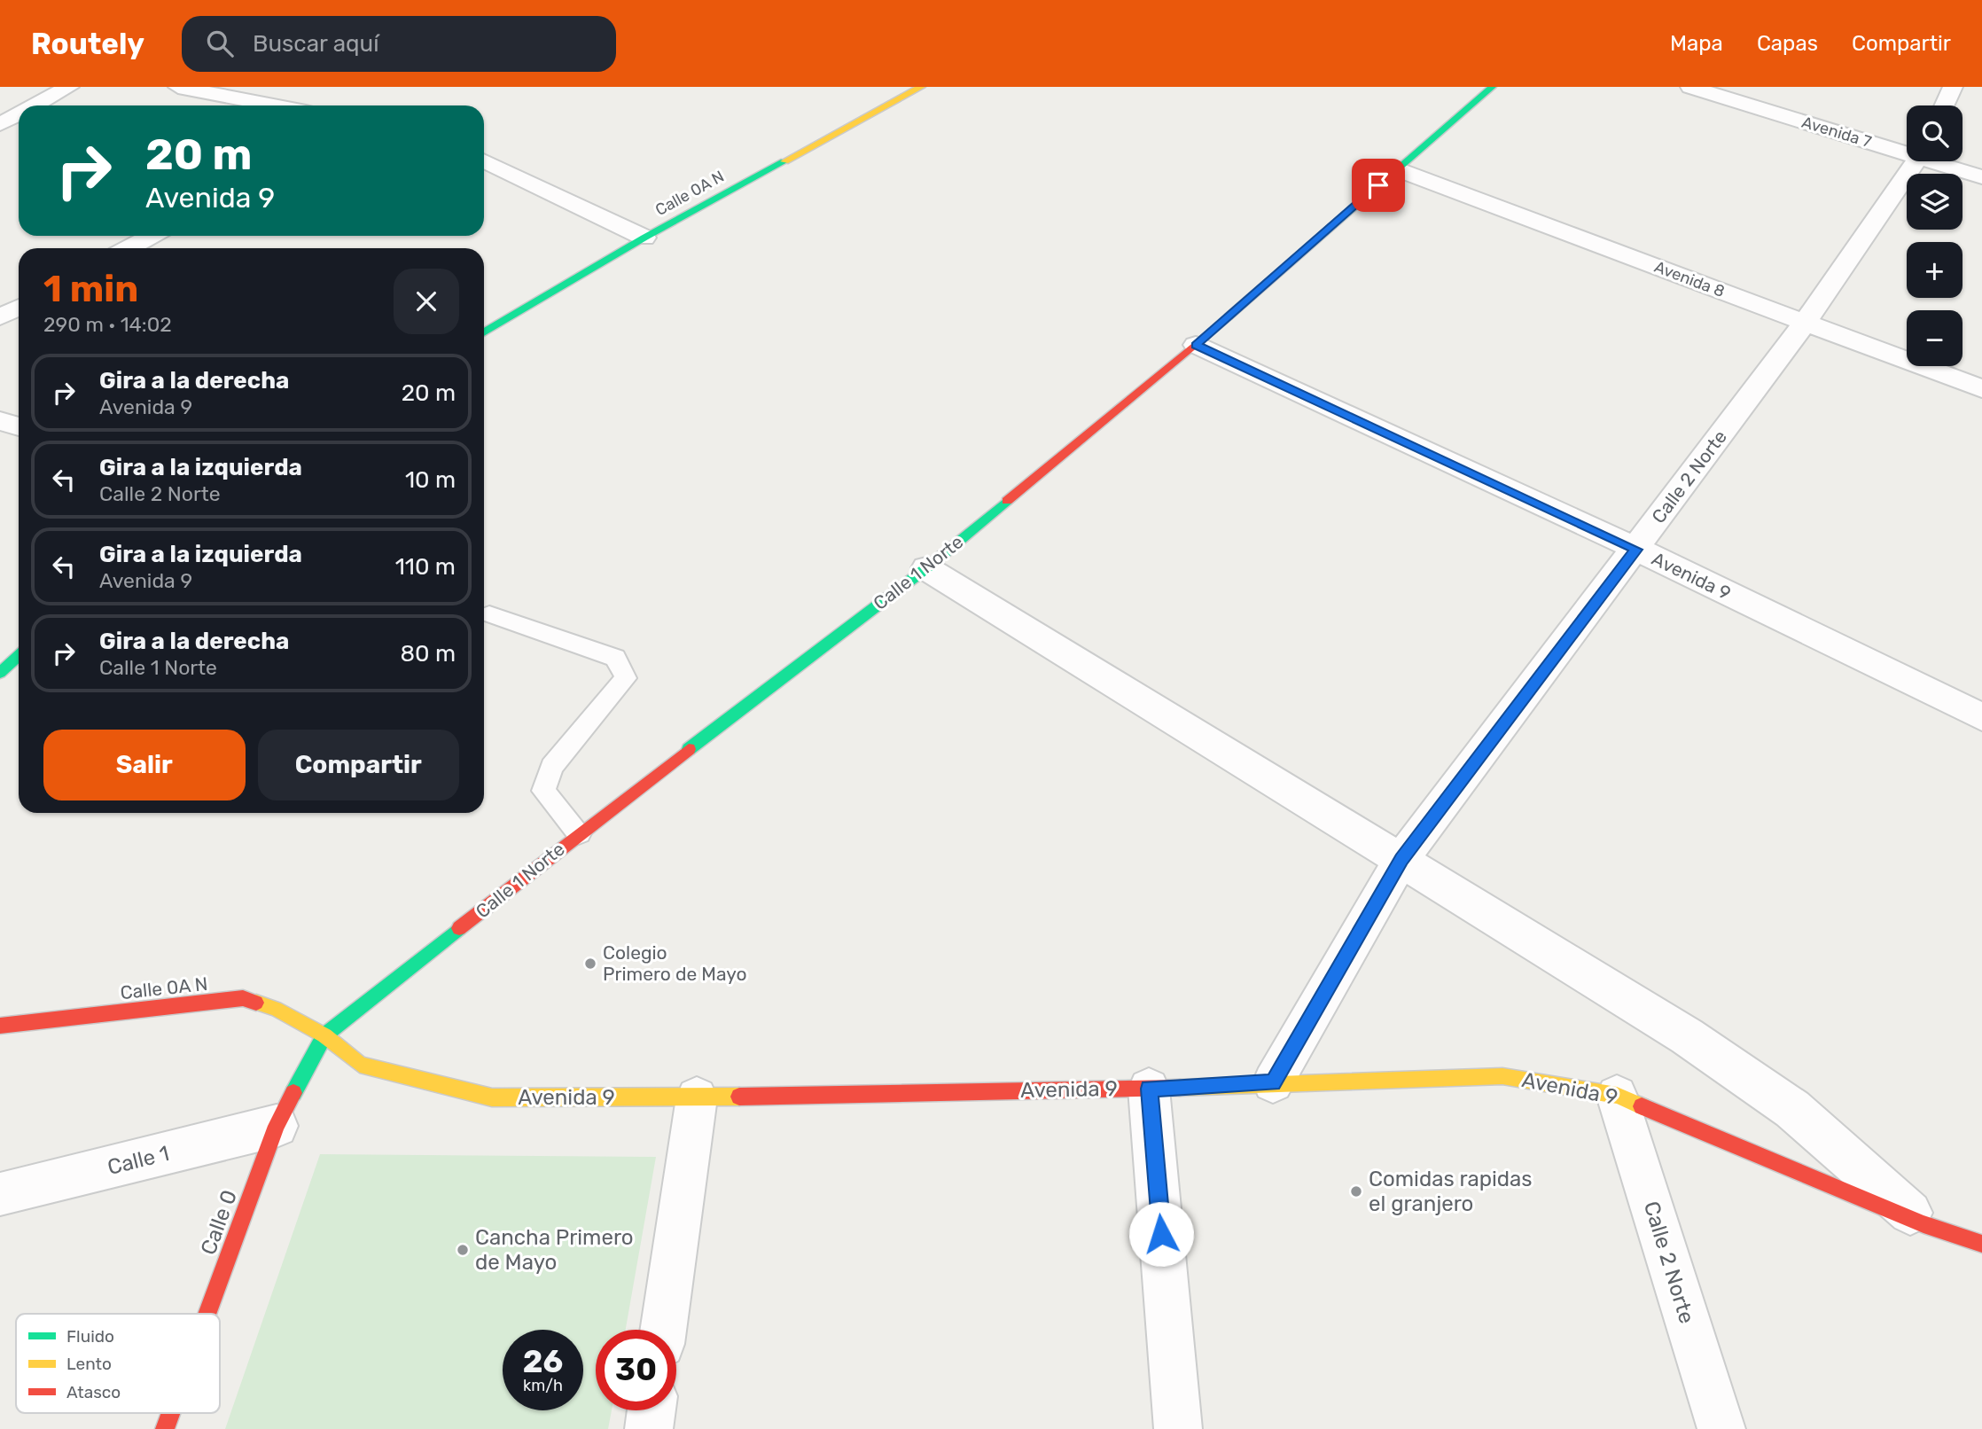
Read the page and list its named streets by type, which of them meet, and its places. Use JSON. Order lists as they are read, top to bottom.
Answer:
{
  "streets": {
    "street": [
      "Avenida 7",
      "Calle 0A N",
      "Avenida 8",
      "Calle 2 Norte",
      "Calle 1 Norte",
      "Avenida 9",
      "Calle 1",
      "Calle 0"
    ]
  },
  "crossings": [
    ["Calle 0A N", "Calle 1 Norte"],
    ["Calle 0A N", "Avenida 9"],
    ["Calle 0A N", "Calle 0"],
    ["Avenida 8", "Calle 2 Norte"],
    ["Avenida 8", "Calle 1 Norte"],
    ["Calle 2 Norte", "Avenida 9"],
    ["Calle 1 Norte", "Avenida 9"],
    ["Calle 1 Norte", "Calle 0"],
    ["Avenida 9", "Calle 0"],
    ["Calle 1", "Calle 0"]
  ],
  "places": ["Colegio Primero de Mayo", "Comidas rapidas el granjero", "Cancha Primero de Mayo"],
  "legend": ["Fluido", "Lento", "Atasco"],
  "page": {
    "header": "Routely",
    "search": "Buscar aquí",
    "nav": ["Mapa", "Capas", "Compartir"],
    "map_buttons": ["+", "−"],
    "turn": ["20 m", "Avenida 9"],
    "heading": ["1 min", "290 m · 14:02"],
    "list": [
      {
        "name": "Gira a la derecha",
        "note": "Avenida 9",
        "value": "20 m"
      },
      {
        "name": "Gira a la izquierda",
        "note": "Calle 2 Norte",
        "value": "10 m"
      },
      {
        "name": "Gira a la izquierda",
        "note": "Avenida 9",
        "value": "110 m"
      },
      {
        "name": "Gira a la derecha",
        "note": "Calle 1 Norte",
        "value": "80 m"
      }
    ],
    "buttons": ["Salir", "Compartir"],
    "speed": "26 km/h",
    "limit": "30"
  }
}
